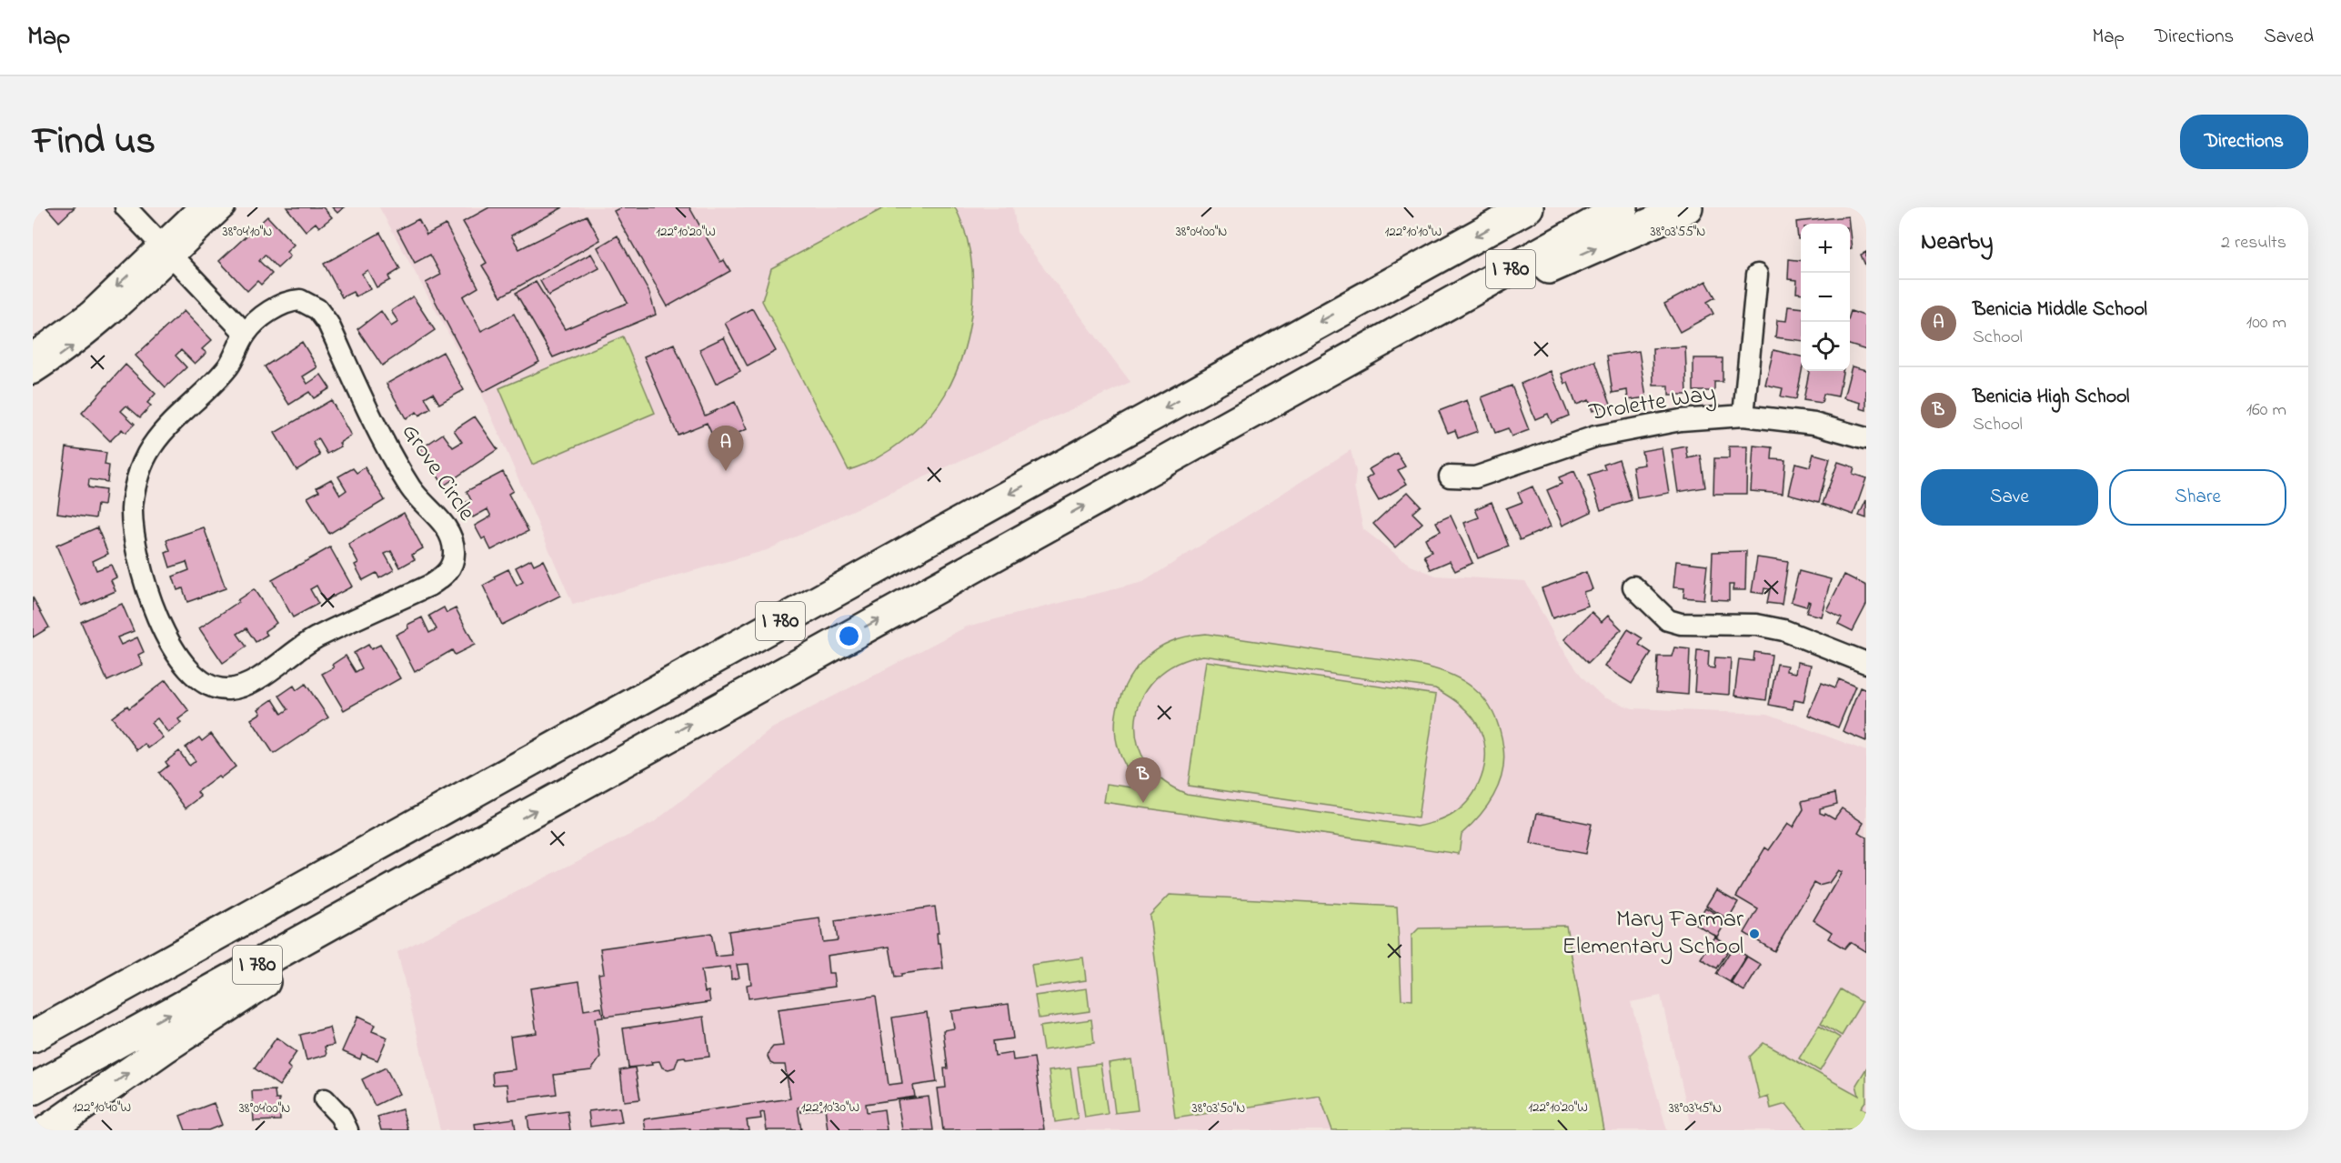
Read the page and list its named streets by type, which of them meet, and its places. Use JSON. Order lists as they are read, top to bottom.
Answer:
{
  "streets": {
    "highway": ["I 780"],
    "street": ["Drolette Way", "Grove Circle"]
  },
  "places": ["Mary Farmar Elementary School"],
  "page": {
    "header": "Map",
    "nav": ["Map", "Directions", "Saved"],
    "title": "Find us",
    "buttons": [
      "Directions",
      ["Save", "Share"]
    ],
    "heading": ["Nearby", "2 results"],
    "map_buttons": ["+", "−"],
    "list": [
      {
        "mark": "A",
        "name": "Benicia Middle School",
        "note": "School",
        "value": "100 m"
      },
      {
        "mark": "B",
        "name": "Benicia High School",
        "note": "School",
        "value": "160 m"
      }
    ],
    "pins": ["A", "B"]
  },
  "coordinates": [
    "38°04'10\"N",
    "38°04'00\"N",
    "38°03'55\"N",
    "122°10'20\"W",
    "122°10'10\"W",
    "122°10'40\"W",
    "122°10'30\"W",
    "38°03'50\"N",
    "38°03'45\"N"
  ]
}
